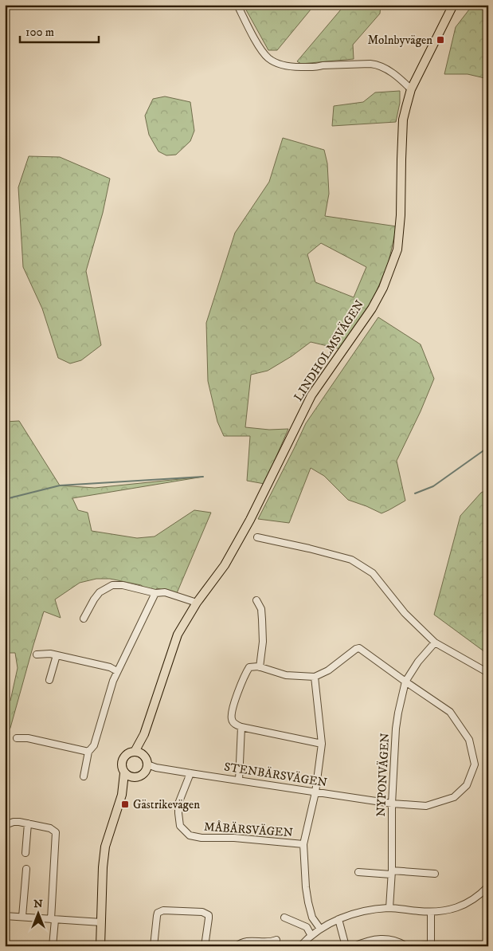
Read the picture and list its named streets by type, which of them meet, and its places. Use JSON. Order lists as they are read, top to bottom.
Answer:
{
  "streets": {
    "main road": ["LINDHOLMSVÄGEN"],
    "street": ["STENBÄRSVÄGEN", "NYPONVÄGEN", "MÅBÄRSVÄGEN"]
  },
  "crossings": [
    ["LINDHOLMSVÄGEN", "STENBÄRSVÄGEN"],
    ["STENBÄRSVÄGEN", "NYPONVÄGEN"],
    ["STENBÄRSVÄGEN", "MÅBÄRSVÄGEN"]
  ],
  "places": {
    "transit": ["Molnbyvägen", "Gästrikevägen"]
  },
  "scale_bar": "100 m",
  "north": "top"
}
